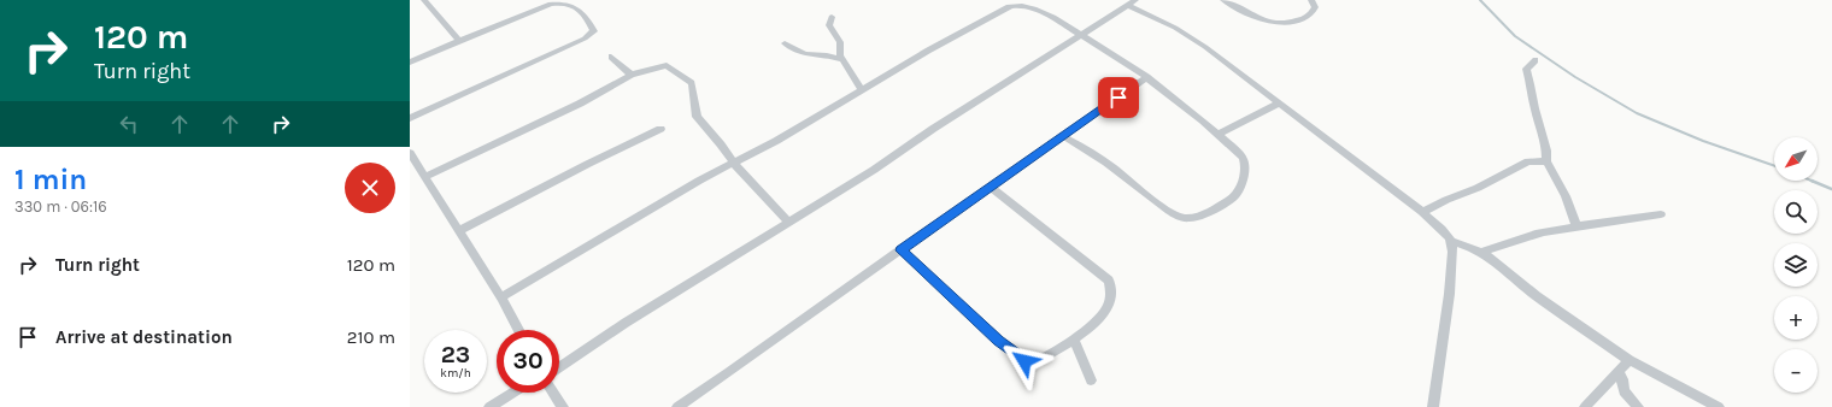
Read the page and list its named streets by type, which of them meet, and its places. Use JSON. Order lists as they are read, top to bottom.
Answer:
{
  "north": "bottom left",
  "page": {
    "turn": ["120 m", "Turn right"],
    "map_buttons": ["+", "−"],
    "heading": ["1 min", "330 m · 06:16"],
    "list": [
      {
        "name": "Turn right",
        "value": "120 m"
      },
      {
        "name": "Arrive at destination",
        "value": "210 m"
      }
    ],
    "speed": "23 km/h",
    "limit": "30"
  }
}
